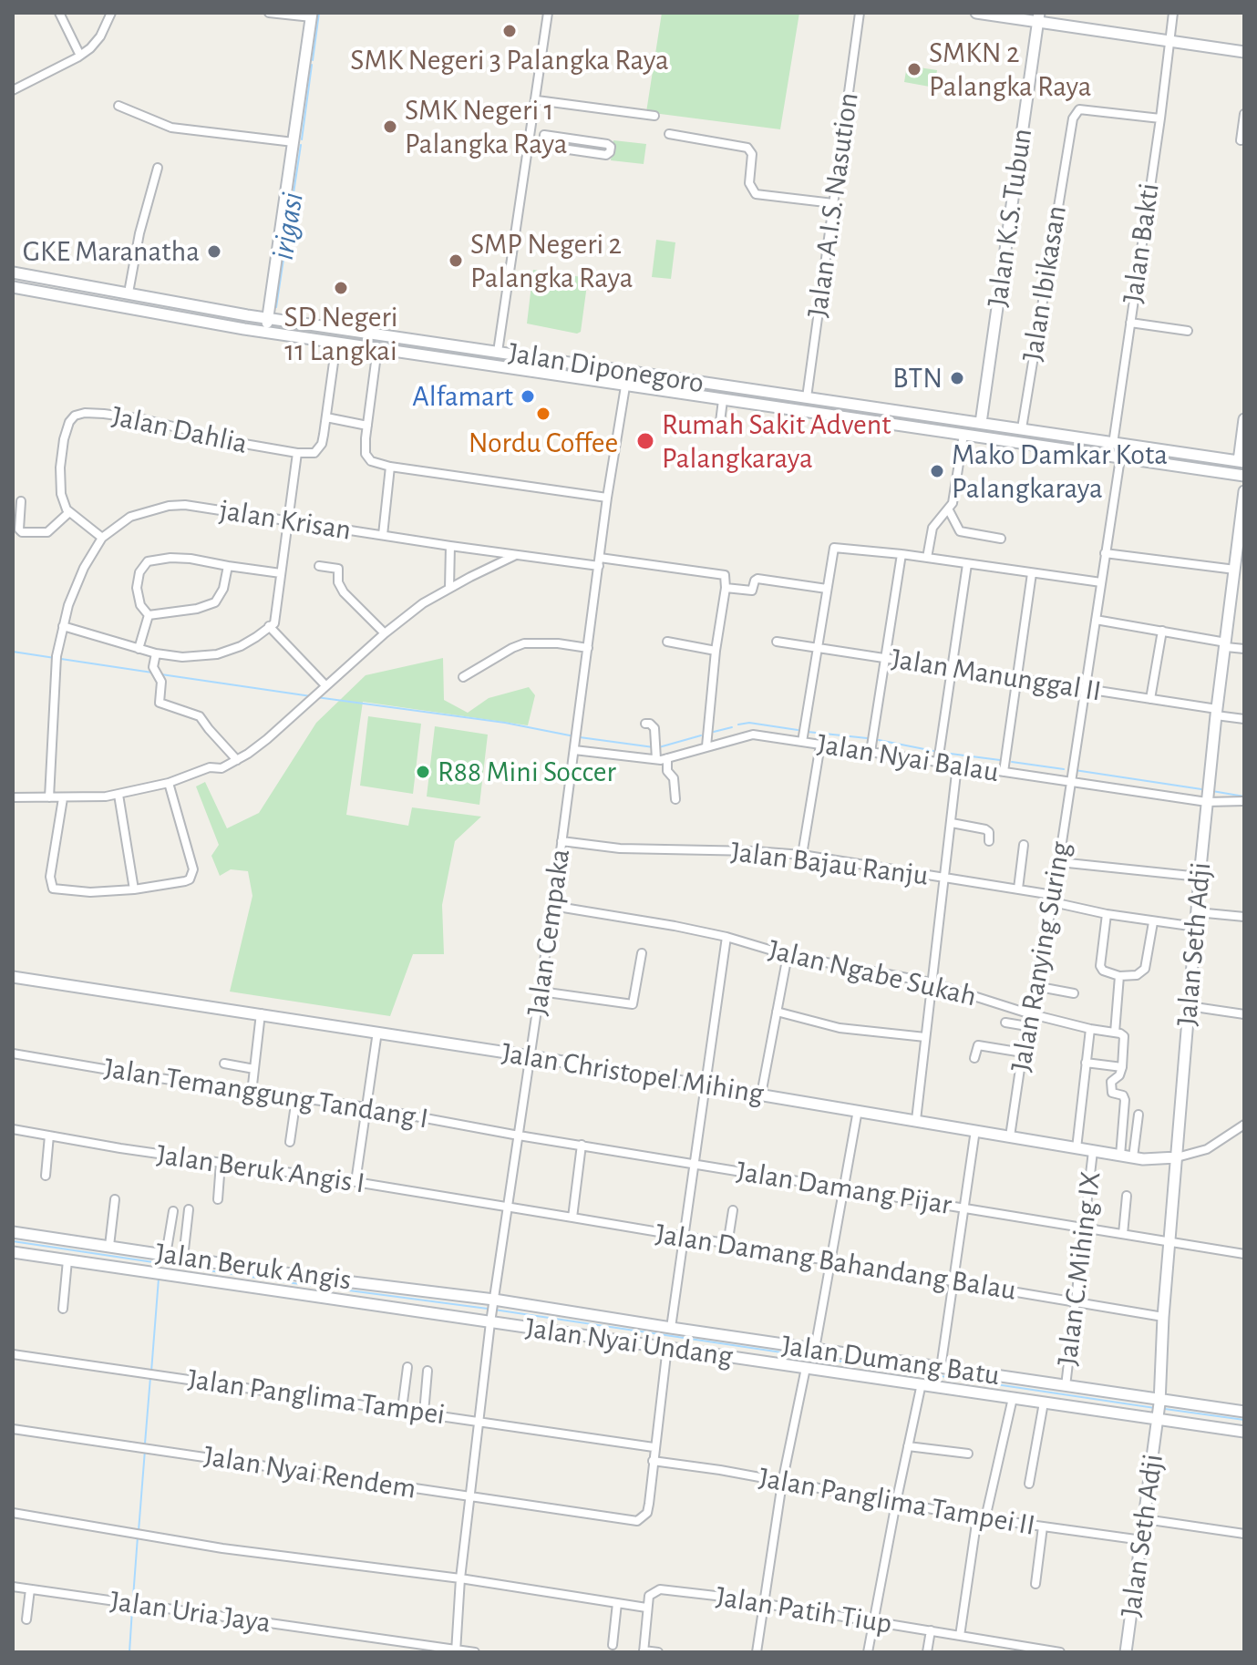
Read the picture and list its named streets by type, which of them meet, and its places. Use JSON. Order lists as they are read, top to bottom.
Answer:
{
  "streets": {
    "street": [
      "Jalan A.I.S. Nasution",
      "Jalan K.S. Tubun",
      "Jalan Bakti",
      "Jalan Ibikasan",
      "Jalan Diponegoro",
      "Jalan Dahlia",
      "jalan Krisan",
      "Jalan Manunggal II",
      "Jalan Nyai Balau",
      "Jalan Bajau Ranju",
      "Jalan Cempaka",
      "Jalan Seth Adji",
      "Jalan Ranying Suring",
      "Jalan Ngabe Sukah",
      "Jalan Christopel Mihing",
      "Jalan Temanggung Tandang I",
      "Jalan Beruk Angis I",
      "Jalan Damang Pijar",
      "Jalan Damang Bahandang Balau",
      "Jalan Beruk Angis",
      "Jalan C.Mihing IX",
      "Jalan Nyai Undang",
      "Jalan Dumang Batu",
      "Jalan Panglima Tampei",
      "Jalan Nyai Rendem",
      "Jalan Panglima Tampei II",
      "Jalan Patih Tiup",
      "Jalan Uria Jaya"
    ]
  },
  "crossings": [
    ["Jalan A.I.S. Nasution", "Jalan Diponegoro"],
    ["Jalan K.S. Tubun", "Jalan Diponegoro"],
    ["Jalan Bakti", "Jalan Ibikasan"],
    ["Jalan Bakti", "Jalan Diponegoro"],
    ["Jalan Ibikasan", "Jalan Diponegoro"],
    ["Jalan Diponegoro", "Jalan Cempaka"],
    ["Jalan Diponegoro", "Jalan Ranying Suring"],
    ["jalan Krisan", "Jalan Cempaka"],
    ["Jalan Manunggal II", "Jalan Seth Adji"],
    ["Jalan Manunggal II", "Jalan Ranying Suring"],
    ["Jalan Nyai Balau", "Jalan Cempaka"],
    ["Jalan Nyai Balau", "Jalan Seth Adji"],
    ["Jalan Nyai Balau", "Jalan Ranying Suring"],
    ["Jalan Bajau Ranju", "Jalan Cempaka"],
    ["Jalan Bajau Ranju", "Jalan Seth Adji"],
    ["Jalan Bajau Ranju", "Jalan Ranying Suring"],
    ["Jalan Cempaka", "Jalan Ngabe Sukah"],
    ["Jalan Cempaka", "Jalan Christopel Mihing"],
    ["Jalan Cempaka", "Jalan Temanggung Tandang I"],
    ["Jalan Cempaka", "Jalan Beruk Angis I"],
    ["Jalan Cempaka", "Jalan Damang Pijar"],
    ["Jalan Cempaka", "Jalan Damang Bahandang Balau"],
    ["Jalan Cempaka", "Jalan Beruk Angis"],
    ["Jalan Cempaka", "Jalan Nyai Undang"],
    ["Jalan Cempaka", "Jalan Dumang Batu"],
    ["Jalan Cempaka", "Jalan Panglima Tampei"],
    ["Jalan Cempaka", "Jalan Nyai Rendem"],
    ["Jalan Cempaka", "Jalan Uria Jaya"],
    ["Jalan Seth Adji", "Jalan Christopel Mihing"],
    ["Jalan Seth Adji", "Jalan Damang Pijar"],
    ["Jalan Seth Adji", "Jalan Damang Bahandang Balau"],
    ["Jalan Seth Adji", "Jalan Nyai Undang"],
    ["Jalan Seth Adji", "Jalan Dumang Batu"],
    ["Jalan Seth Adji", "Jalan Panglima Tampei II"],
    ["Jalan Ranying Suring", "Jalan Ngabe Sukah"],
    ["Jalan Ranying Suring", "Jalan Christopel Mihing"],
    ["Jalan Christopel Mihing", "Jalan C.Mihing IX"],
    ["Jalan Temanggung Tandang I", "Jalan Damang Pijar"],
    ["Jalan Beruk Angis I", "Jalan Damang Bahandang Balau"],
    ["Jalan Damang Pijar", "Jalan C.Mihing IX"],
    ["Jalan Damang Bahandang Balau", "Jalan C.Mihing IX"],
    ["Jalan Beruk Angis", "Jalan Dumang Batu"],
    ["Jalan C.Mihing IX", "Jalan Dumang Batu"],
    ["Jalan Nyai Undang", "Jalan Nyai Rendem"],
    ["Jalan Nyai Rendem", "Jalan Panglima Tampei II"]
  ],
  "water": ["irigasi"],
  "places": [
    "SMK Negeri 3 Palangka Raya",
    "SMKN 2 Palangka Raya",
    "SMK Negeri 1 Palangka Raya",
    "GKE Maranatha",
    "SMP Negeri 2 Palangka Raya",
    "SD Negeri 11 Langkai",
    "BTN",
    "Alfamart",
    "Nordu Coffee",
    "Rumah Sakit Advent Palangkaraya",
    "Mako Damkar Kota Palangkaraya",
    "R88 Mini Soccer"
  ]
}
